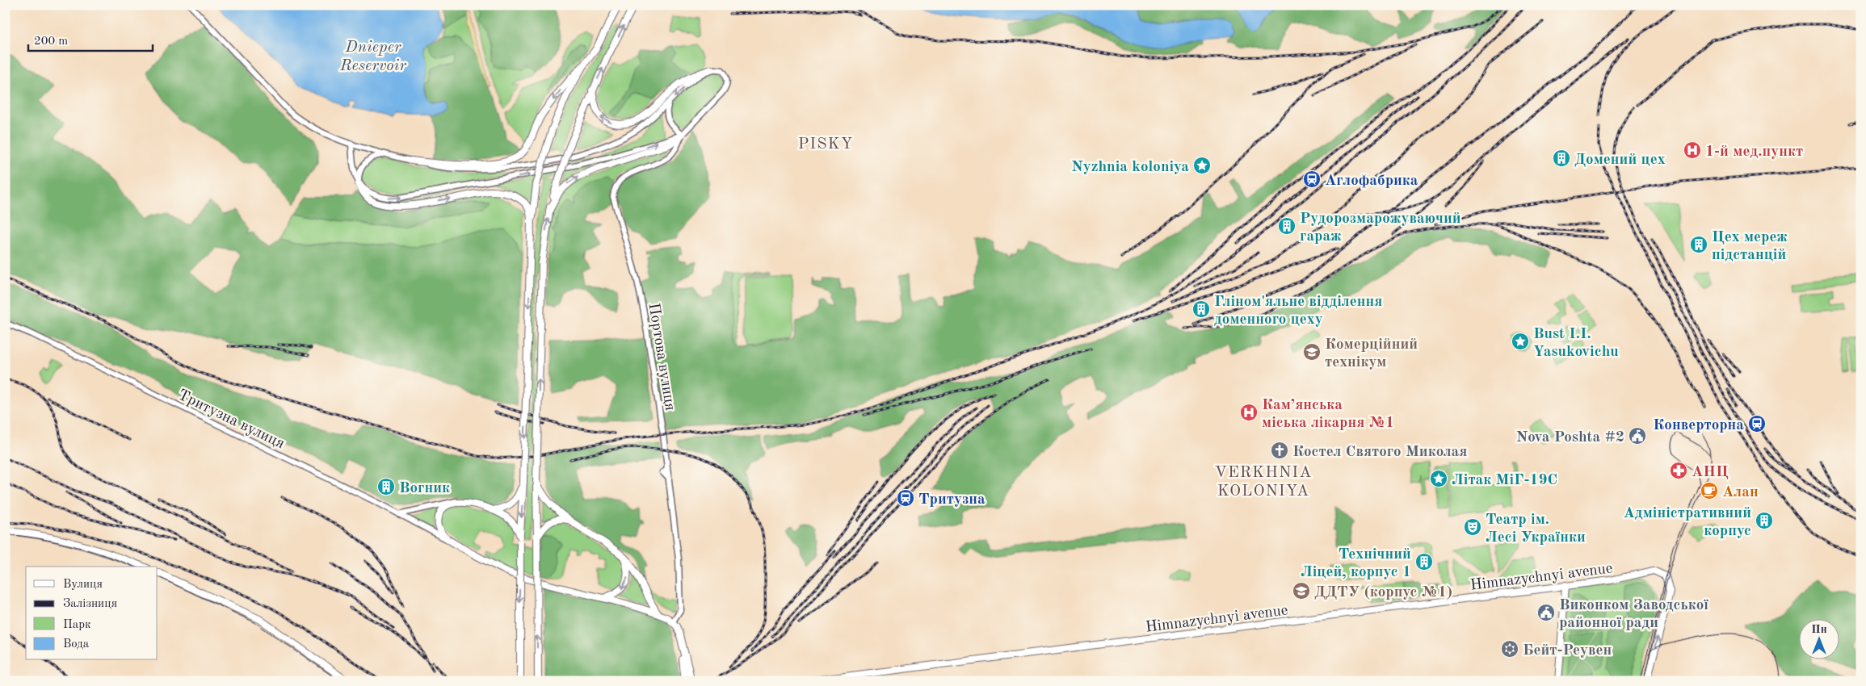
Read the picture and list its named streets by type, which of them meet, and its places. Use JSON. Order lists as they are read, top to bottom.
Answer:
{
  "streets": {
    "main road": ["Himnazychnyi avenue"],
    "street": ["Портова вулиця", "Тритузна вулиця"]
  },
  "districts": ["PISKY", "VERKHNIA KOLONIYA"],
  "water": ["Dnieper Reservoir"],
  "places": {
    "hospital": ["1-й мед.пункт", "Кам’янська міська лікарня №1"],
    "building": [
      "Домений цех",
      "Рудорозмарожуваючий гараж",
      "Цех мереж підстанцій",
      "Гліном'яльне відділення доменного цеху",
      "Вогник",
      "Адміністративний корпус",
      "Технічний Ліцей, корпус 1"
    ],
    "place": ["Nyzhnia koloniya", "Bust I.I. Yasukovichu", "Літак МіГ-19С"],
    "station": ["Аглофабрика", "Конверторна", "Тритузна"],
    "school or university": ["Комерційний технікум", "ДДТУ (корпус №1)"],
    "public building": ["Nova Poshta #2", "Виконком Заводської районної ради"],
    "church": ["Костел Святого Миколая"],
    "pharmacy": ["АНЦ"],
    "cafe": ["Алан"],
    "theatre": ["Театр ім. Лесі Українки"],
    "synagogue": ["Бейт-Реувен"]
  },
  "legend": [
    "Вулиця",
    "Залізниця",
    "Парк",
    "Вода"
  ],
  "scale_bar": "200 m",
  "north": "top"
}
